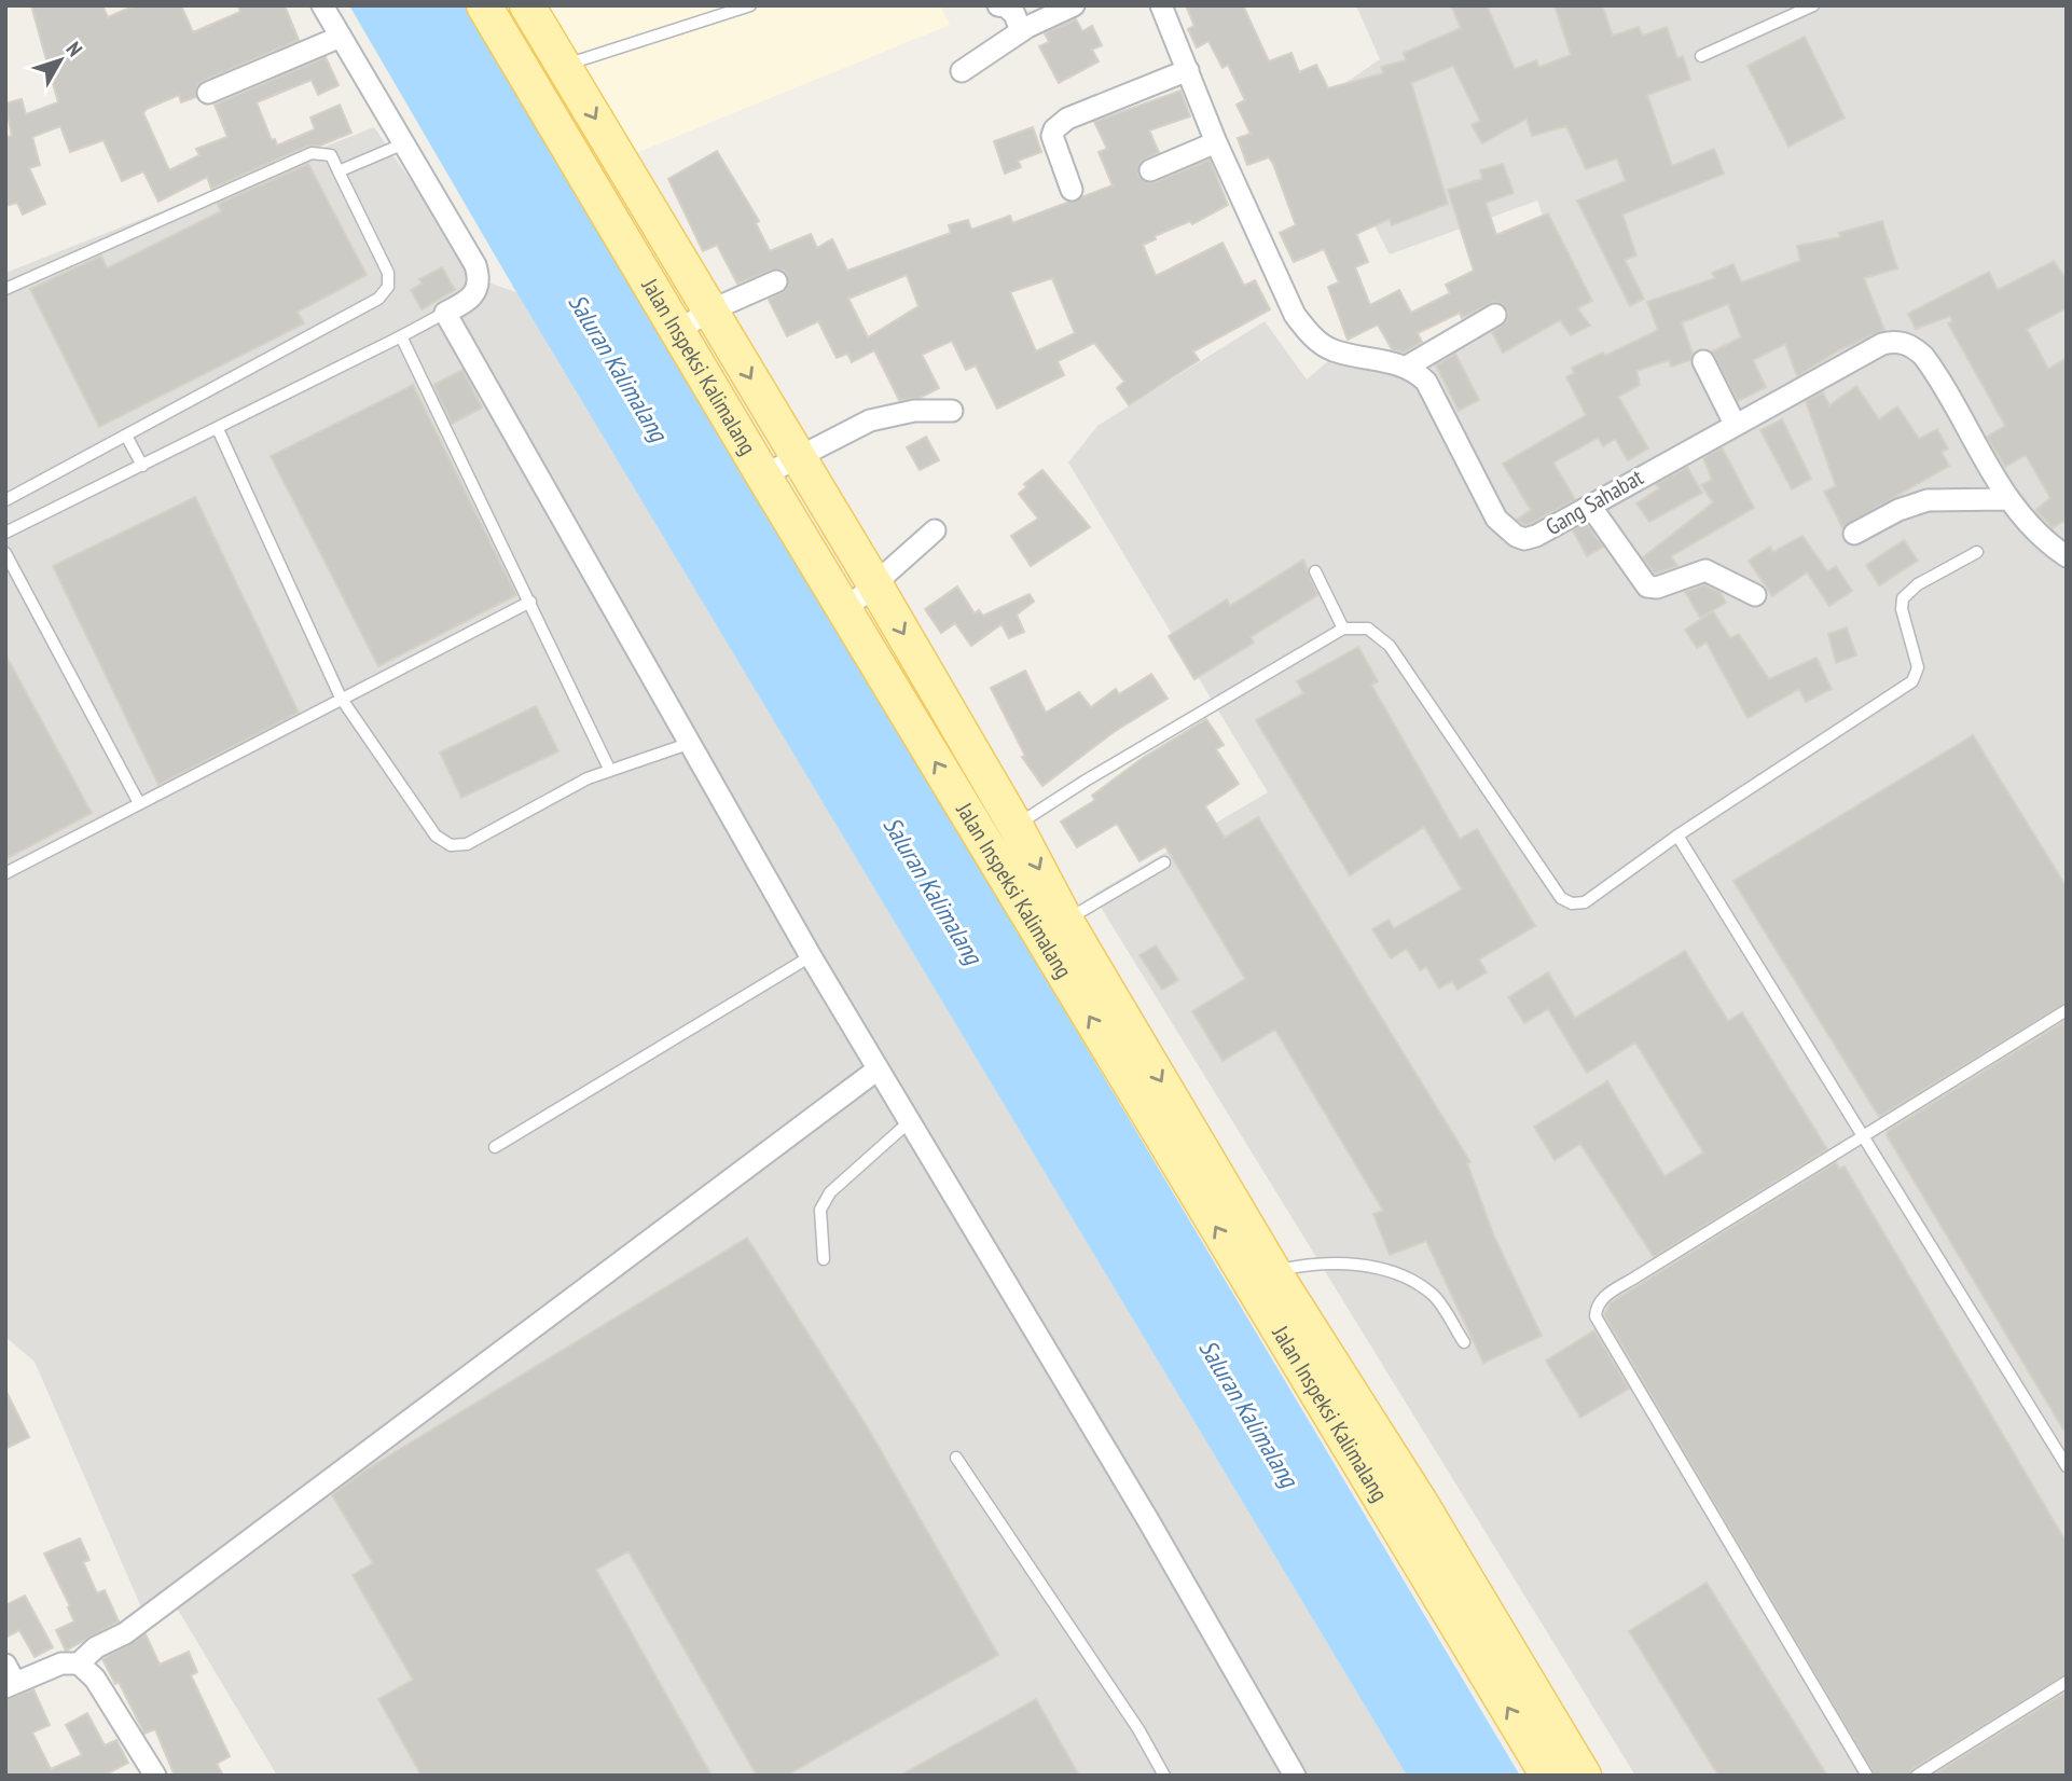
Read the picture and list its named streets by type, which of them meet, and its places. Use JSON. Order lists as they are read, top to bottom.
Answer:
{
  "streets": {
    "main road": ["Jalan Inspeksi Kalimalang"],
    "street": ["Gang Sahabat"]
  },
  "water": ["Saluran Kalimalang"],
  "north": "top right"
}
